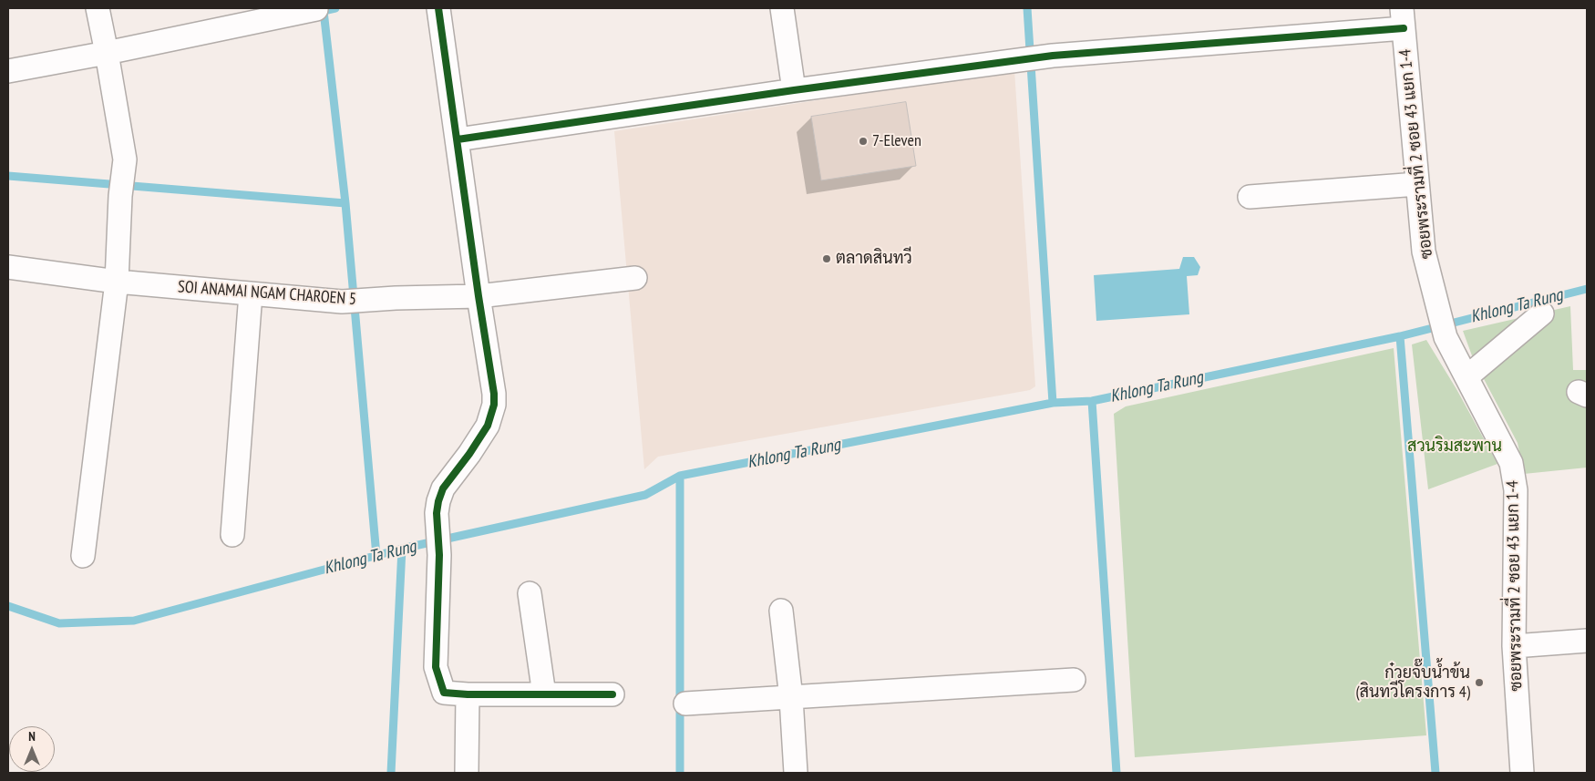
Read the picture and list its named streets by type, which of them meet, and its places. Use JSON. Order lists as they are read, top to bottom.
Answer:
{
  "streets": {
    "street": ["ซอยพระรามที่ 2 ซอย 43 แยก 1-4", "SOI ANAMAI NGAM CHAROEN 5"]
  },
  "water": ["Khlong Ta Rung"],
  "parks": ["สวนริมสะพาน"],
  "places": ["7-Eleven", "ตลาดสินทวี", "ก๋วยจั๊บน้ำข้น (สินทวีโครงการ 4)"],
  "north": "top"
}
